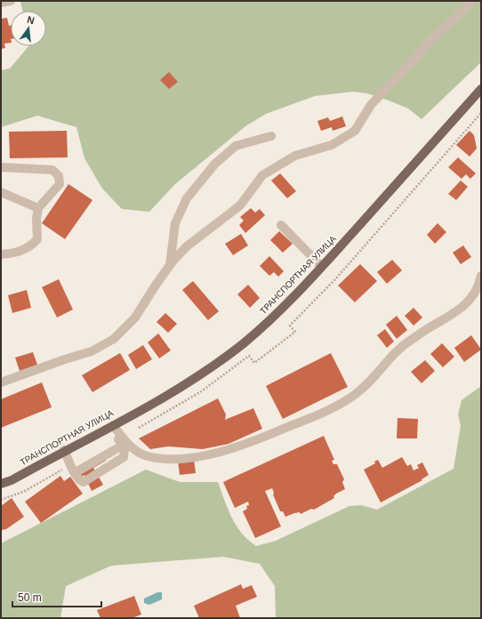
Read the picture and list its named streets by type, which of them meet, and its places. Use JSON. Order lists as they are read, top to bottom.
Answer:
{
  "streets": {
    "main road": ["ТРАНСПОРТНАЯ УЛИЦА"]
  },
  "scale_bar": "50 m",
  "north": "top"
}
